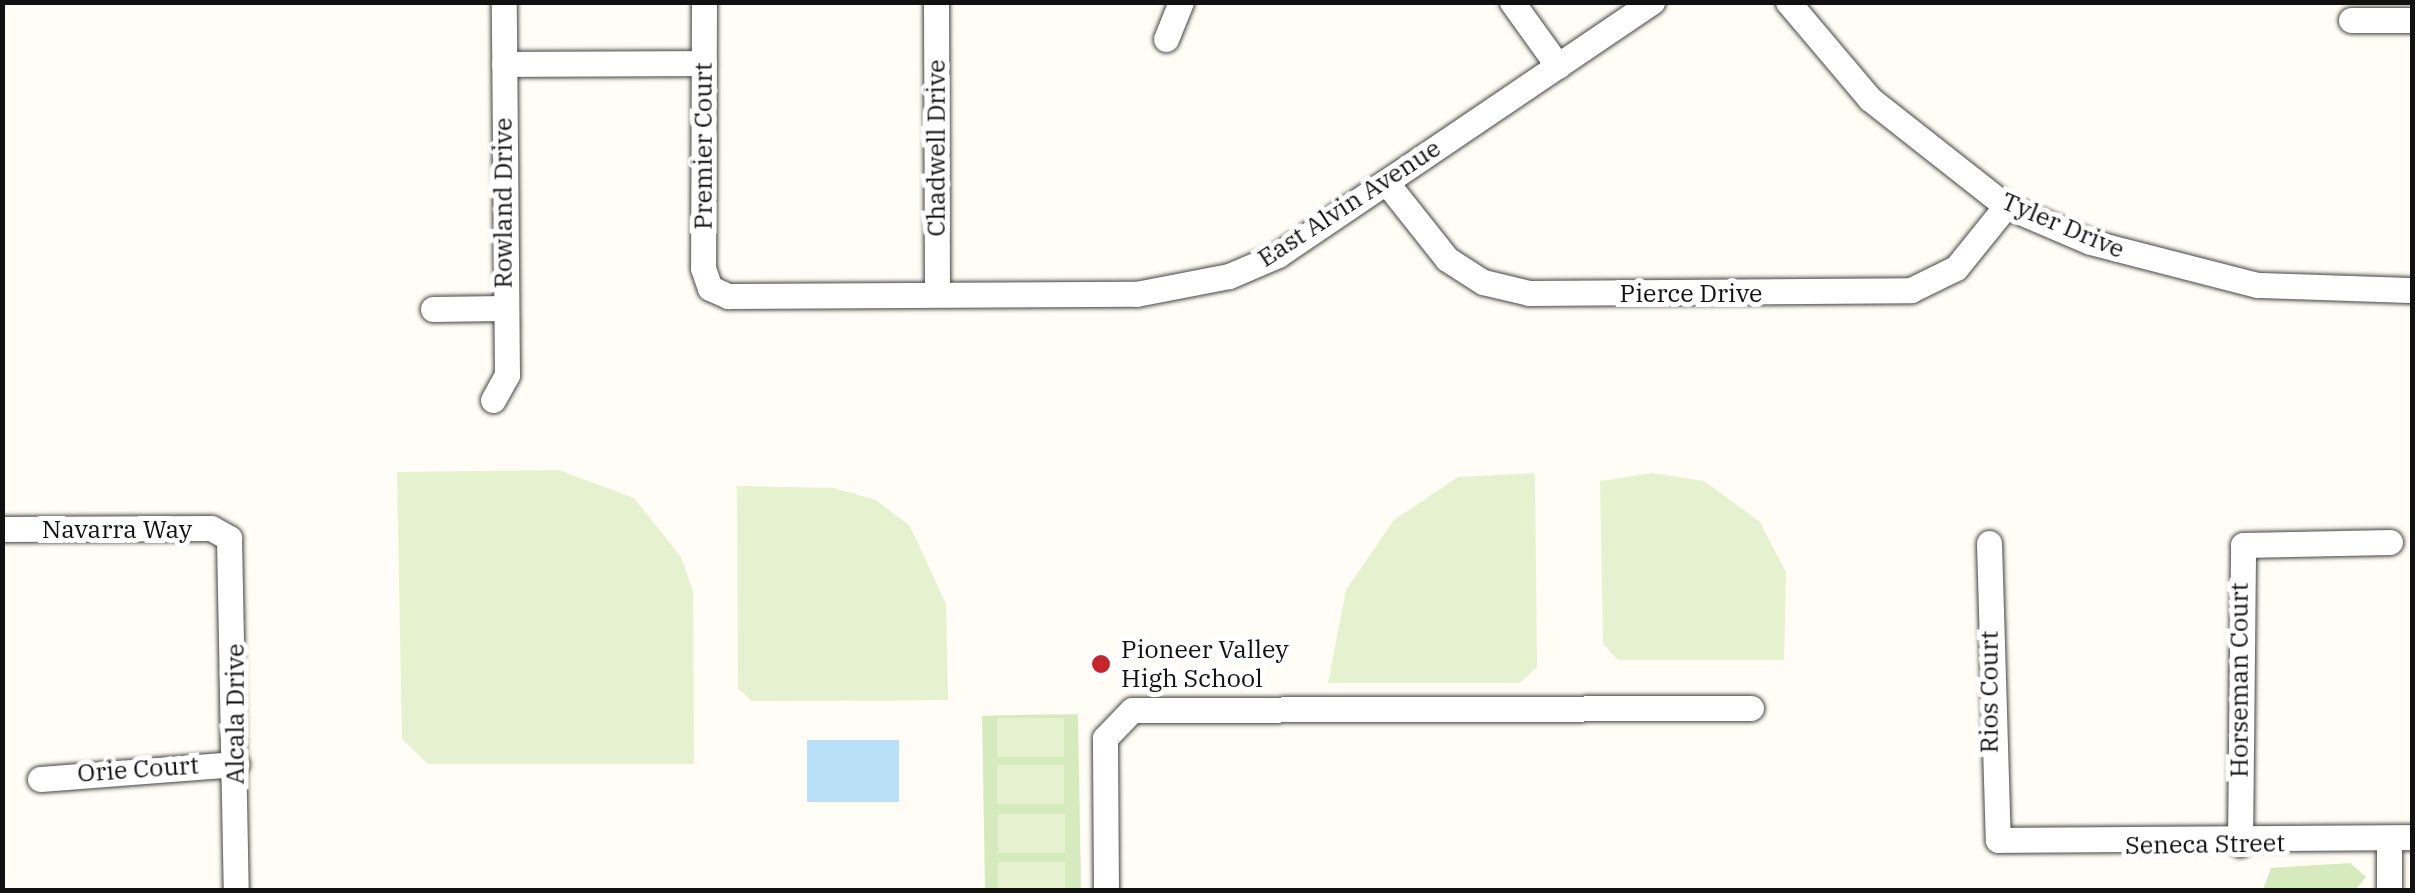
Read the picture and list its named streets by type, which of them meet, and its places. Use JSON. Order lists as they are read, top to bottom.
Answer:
{
  "streets": {
    "street": [
      "Premier Court",
      "Chadwell Drive",
      "Rowland Drive",
      "East Alvin Avenue",
      "Tyler Drive",
      "Pierce Drive",
      "Navarra Way",
      "Horseman Court",
      "Rios Court",
      "Alcala Drive",
      "Orie Court",
      "Seneca Street"
    ]
  },
  "crossings": [
    ["Premier Court", "East Alvin Avenue"],
    ["Chadwell Drive", "East Alvin Avenue"],
    ["East Alvin Avenue", "Pierce Drive"],
    ["Tyler Drive", "Pierce Drive"],
    ["Navarra Way", "Alcala Drive"],
    ["Horseman Court", "Seneca Street"],
    ["Rios Court", "Seneca Street"],
    ["Alcala Drive", "Orie Court"]
  ],
  "places": ["Pioneer Valley High School"]
}
